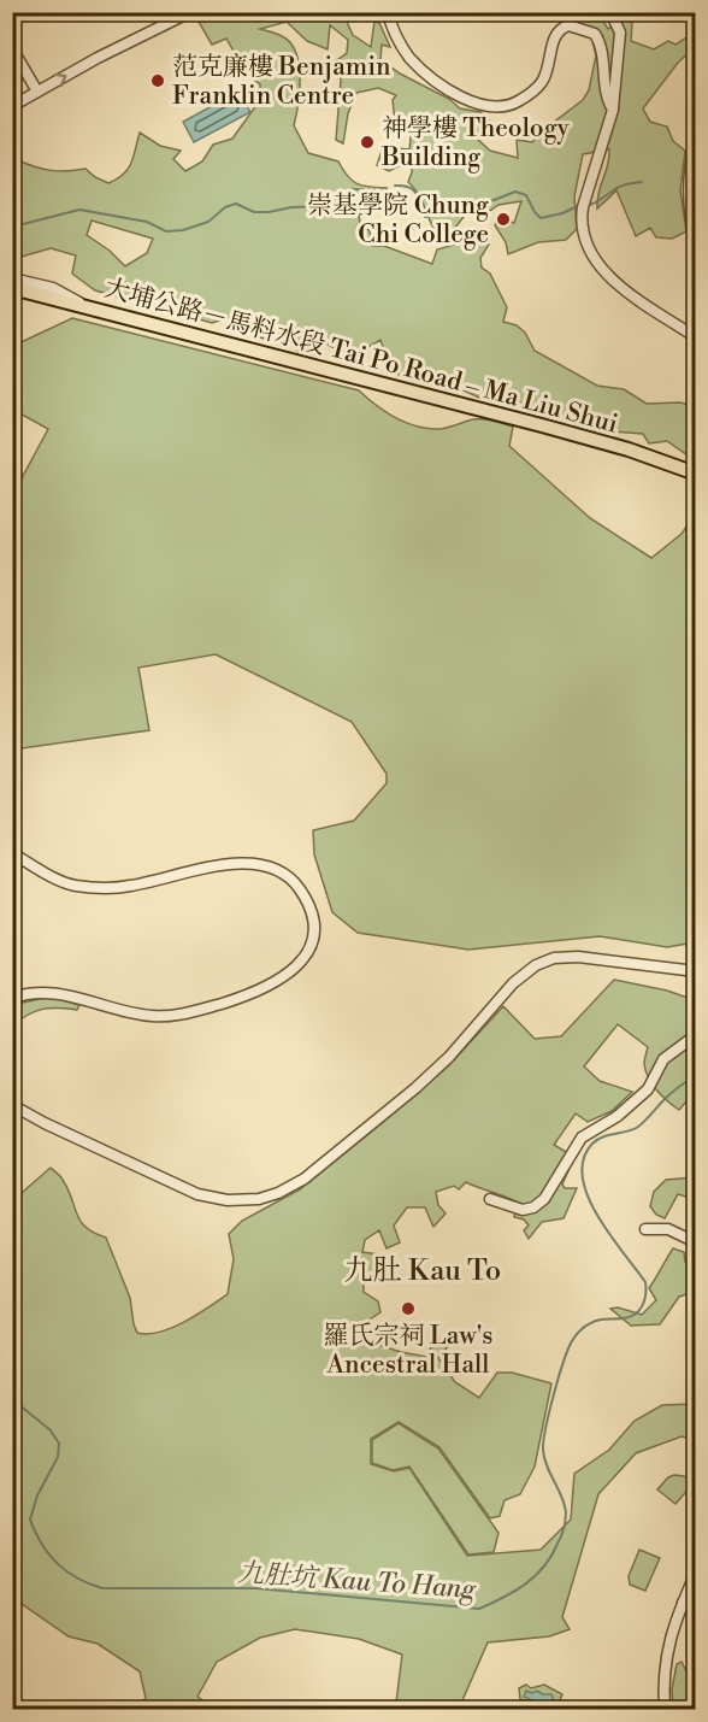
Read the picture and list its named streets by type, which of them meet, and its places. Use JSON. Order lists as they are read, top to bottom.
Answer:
{
  "streets": {
    "main road": ["大埔公路－馬料水段 Tai Po Road – Ma Liu Shui"]
  },
  "districts": ["九肚 Kau To"],
  "water": ["九肚坑 Kau To Hang"],
  "places": [
    "范克廉樓 Benjamin Franklin Centre",
    "神學樓 Theology Building",
    "崇基學院 Chung Chi College",
    "羅氏宗祠 Law's Ancestral Hall"
  ]
}
